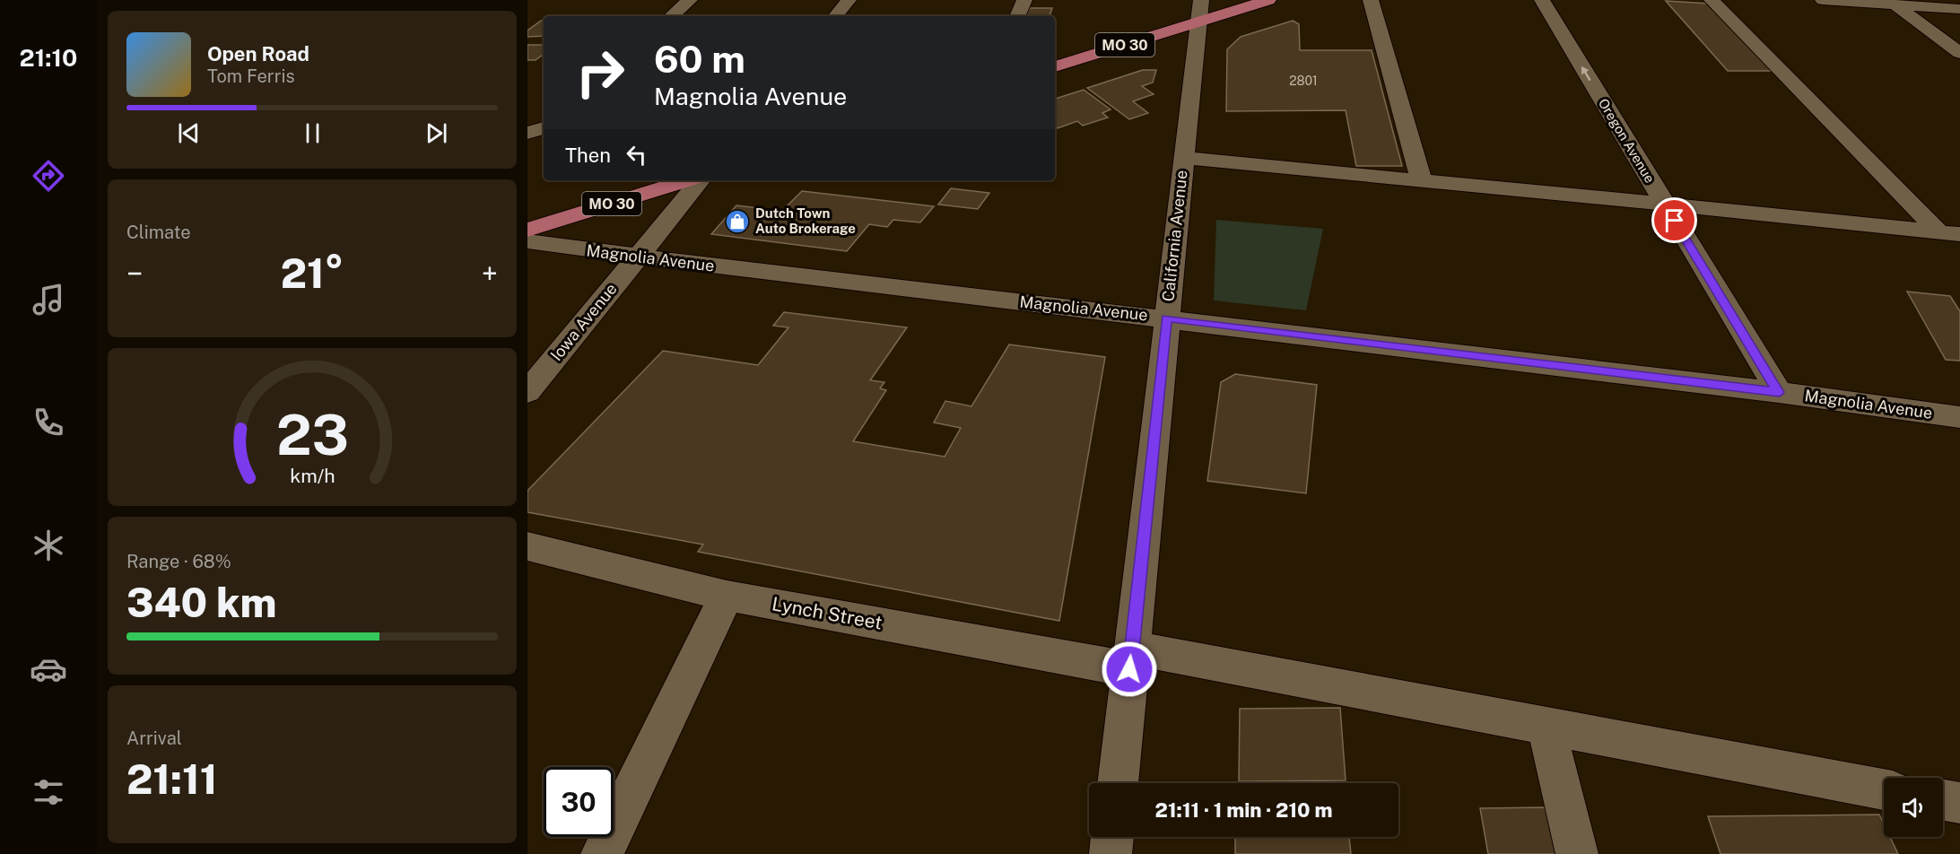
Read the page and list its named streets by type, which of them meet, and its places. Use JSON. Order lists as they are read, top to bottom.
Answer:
{
  "streets": {
    "main road": ["MO 30"],
    "street": [
      "Oregon Avenue",
      "California Avenue",
      "Magnolia Avenue",
      "Iowa Avenue",
      "Lynch Street"
    ]
  },
  "crossings": [
    ["MO 30", "California Avenue"],
    ["Oregon Avenue", "Magnolia Avenue"],
    ["California Avenue", "Magnolia Avenue"],
    ["California Avenue", "Lynch Street"],
    ["Magnolia Avenue", "Iowa Avenue"]
  ],
  "places": {
    "shop": ["Dutch Town Auto Brokerage"]
  },
  "house_numbers": ["2801"],
  "page": {
    "tabs": "21:10",
    "turn": ["60 m", "Magnolia Avenue"],
    "song": ["Open Road", "Tom Ferris"],
    "then": "Then",
    "tile": [
      "Climate",
      ["Range · 68%", "340 km"],
      ["Arrival", "21:11"]
    ],
    "heat": ["−", "21°", "+"],
    "limit": "30",
    "trip": "21:11 · 1 min · 210 m",
    "gauge": ["23", "km/h"]
  }
}
